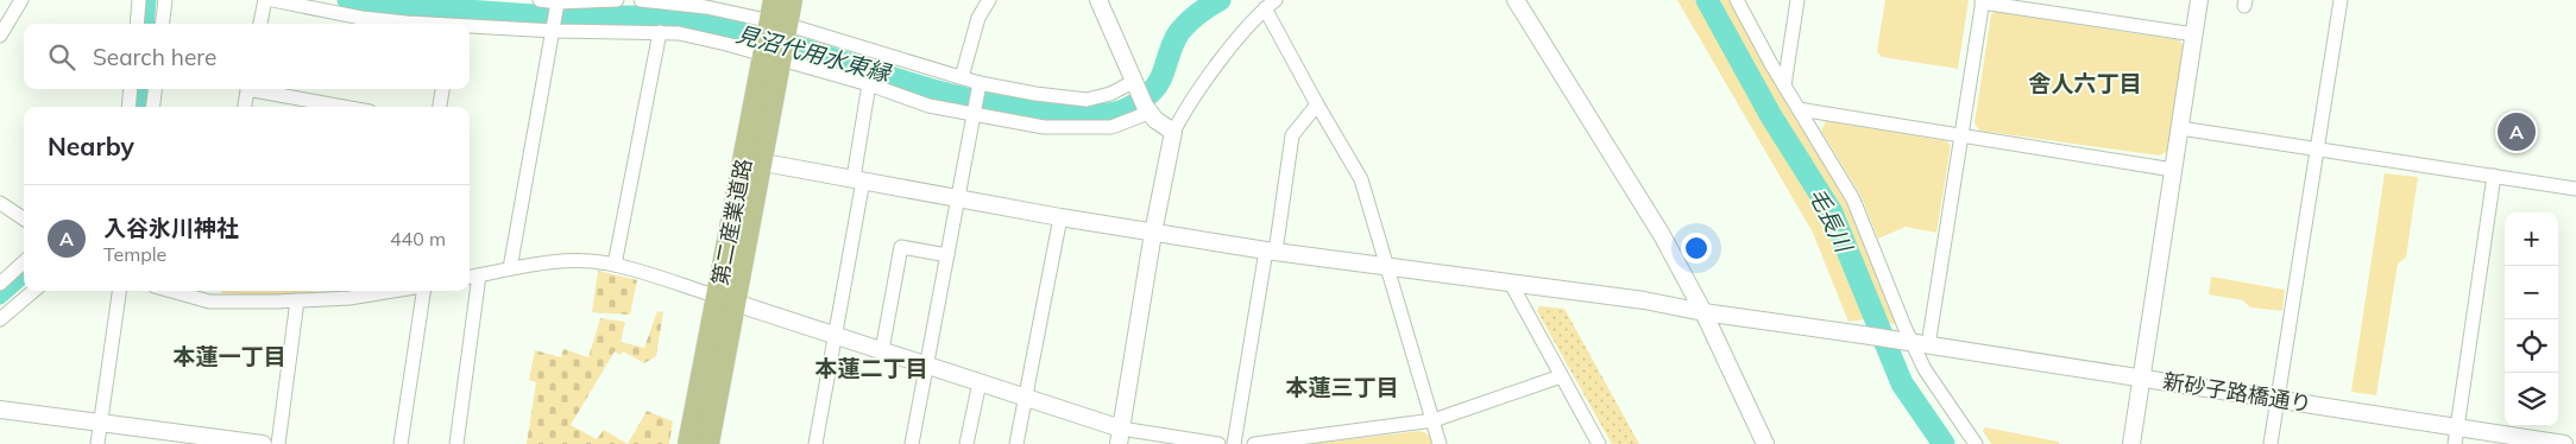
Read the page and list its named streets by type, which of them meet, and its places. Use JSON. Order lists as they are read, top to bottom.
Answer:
{
  "streets": {
    "main road": ["第二産業道路"],
    "street": ["新砂子路橋通り"]
  },
  "crossings": [
    ["第二産業道路", "新砂子路橋通り"]
  ],
  "districts": [
    "舎人六丁目",
    "本蓮一丁目",
    "本蓮二丁目",
    "本蓮三丁目"
  ],
  "water": ["見沼代用水東縁", "毛長川"],
  "page": {
    "search": "Search here",
    "heading": "Nearby",
    "pins": "A",
    "list": [
      {
        "mark": "A",
        "name": "入谷氷川神社",
        "note": "Temple",
        "value": "440 m"
      }
    ],
    "map_buttons": ["+", "−"]
  }
}
